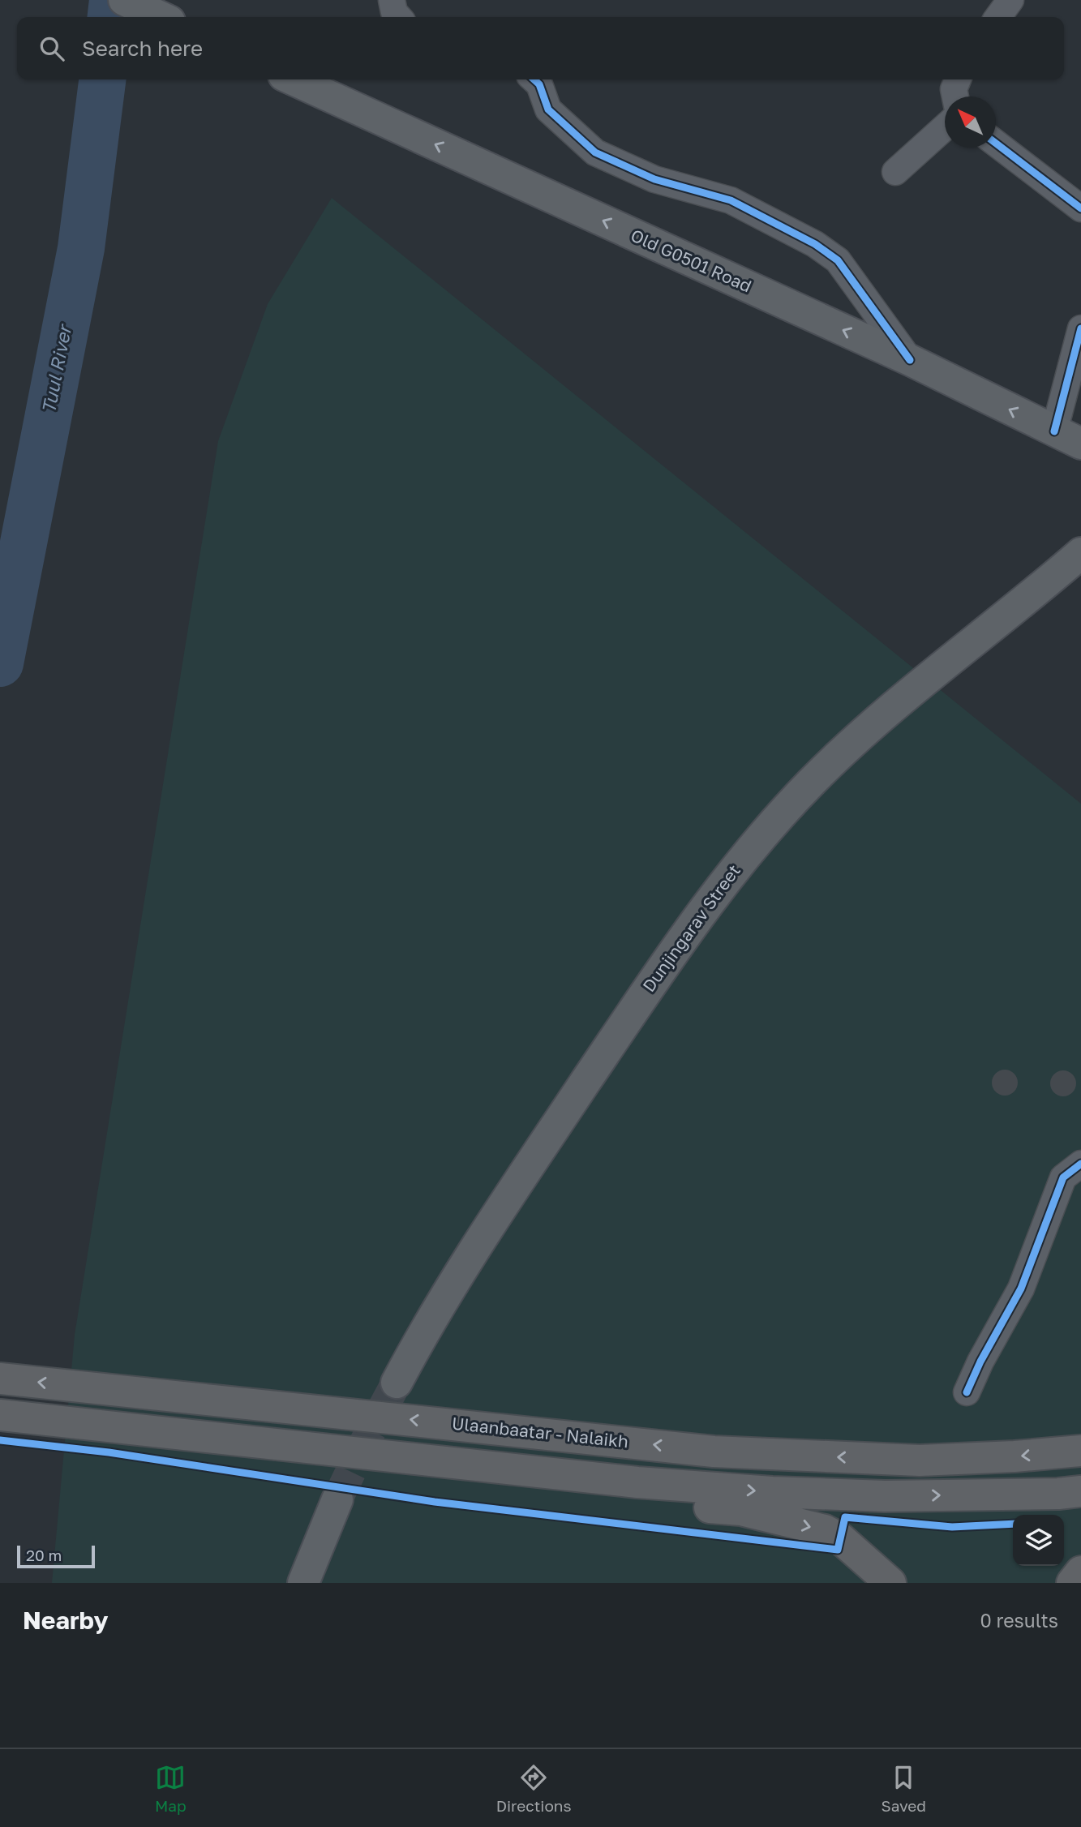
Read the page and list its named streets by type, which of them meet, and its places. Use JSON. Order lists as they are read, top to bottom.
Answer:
{
  "streets": {
    "highway": ["Ulaanbaatar - Nalaikh"],
    "main road": ["Old G0501 Road", "Dunjingarav Street"]
  },
  "one_way": ["Old G0501 Road"],
  "water": ["Tuul River"],
  "scale_bar": "20 m",
  "north": "top left",
  "page": {
    "search": "Search here",
    "scale": "20 m",
    "heading": ["Nearby", "0 results"],
    "nav": ["Map", "Directions", "Saved"]
  }
}
